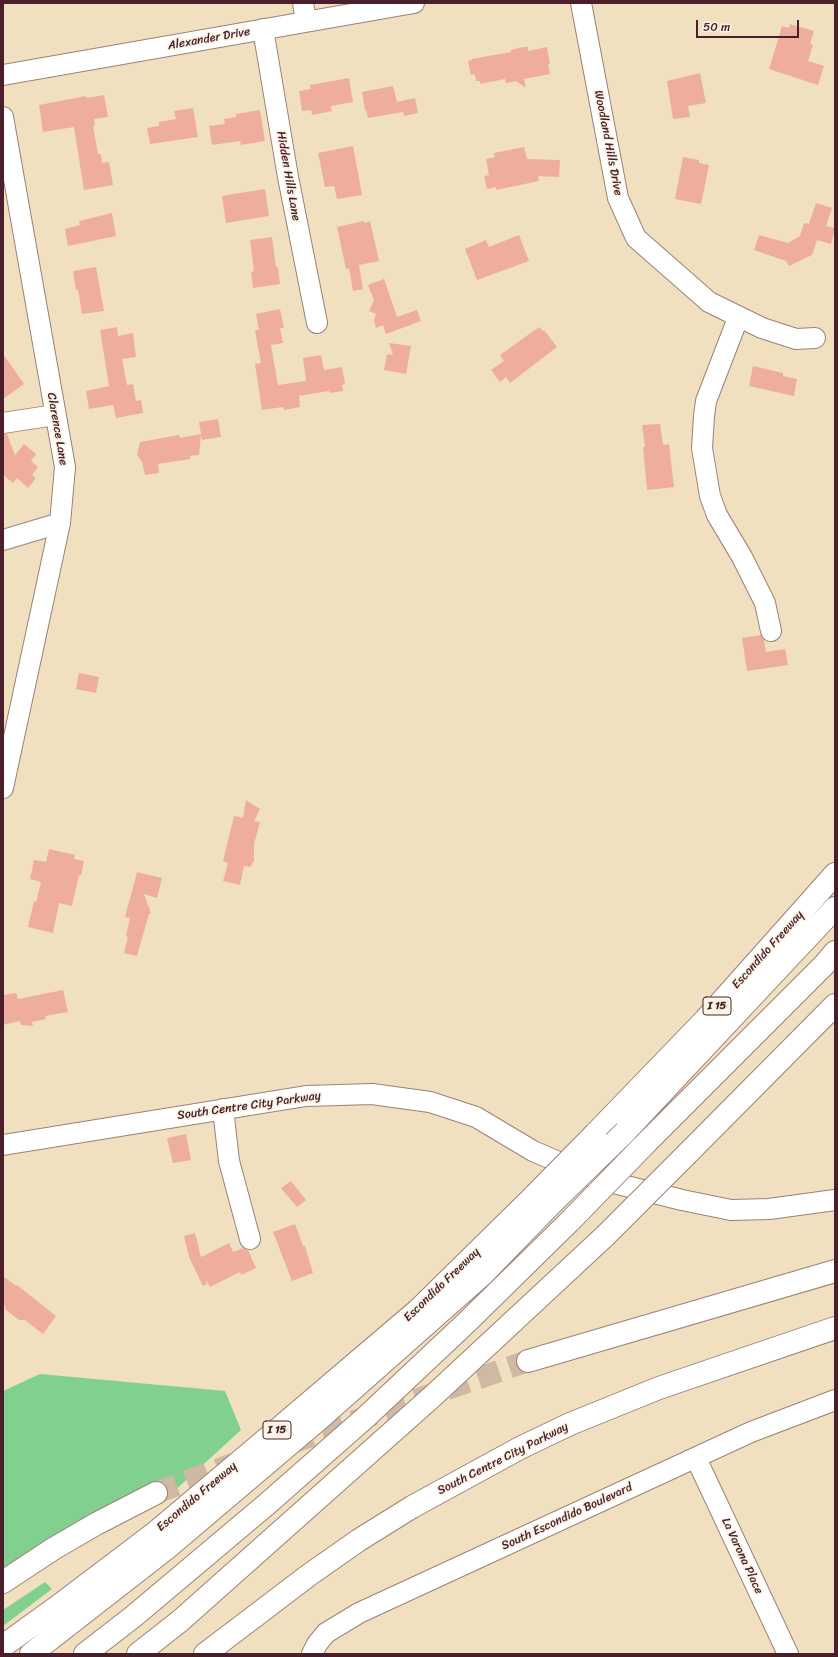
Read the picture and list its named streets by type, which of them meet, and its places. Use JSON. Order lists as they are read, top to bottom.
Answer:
{
  "streets": {
    "highway": ["Escondido Freeway", "I 15", "South Centre City Parkway"],
    "street": [
      "Alexander Drive",
      "Woodland Hills Drive",
      "Hidden Hills Lane",
      "Clarence Lane",
      "South Escondido Boulevard",
      "La Varona Place"
    ]
  },
  "crossings": [
    ["Alexander Drive", "Hidden Hills Lane"],
    ["South Escondido Boulevard", "La Varona Place"]
  ],
  "scale_bar": "50 m"
}
